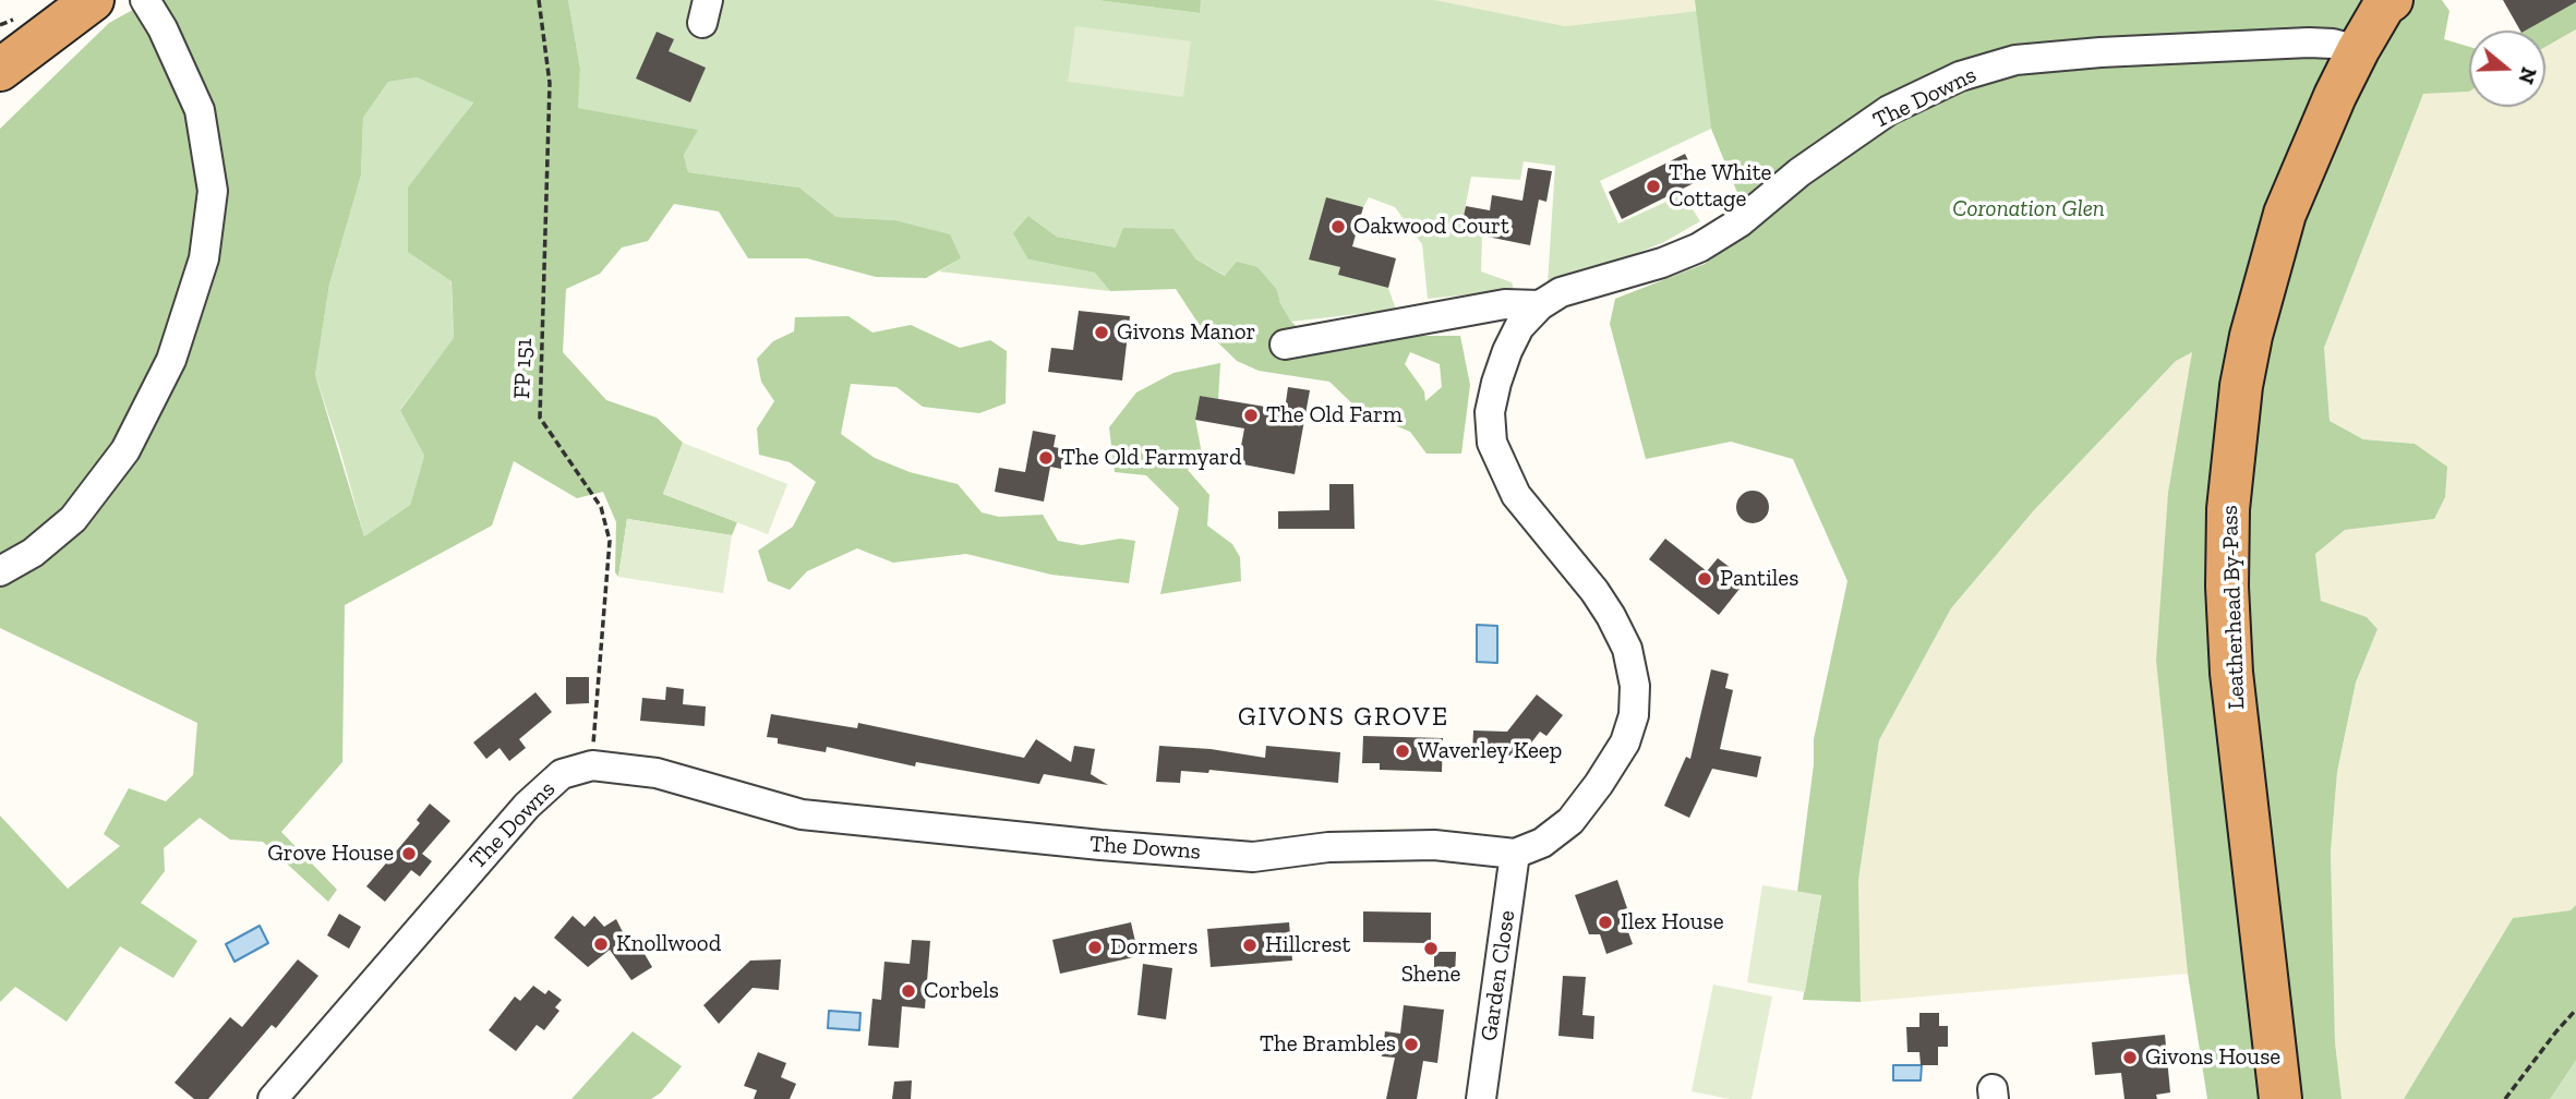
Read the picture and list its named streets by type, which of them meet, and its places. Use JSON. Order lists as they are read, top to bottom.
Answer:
{
  "streets": {
    "highway": ["Leatherhead By-Pass"],
    "street": ["The Downs", "Garden Close"],
    "path": ["FP 151"]
  },
  "crossings": [
    ["The Downs", "FP 151"],
    ["The Downs", "Leatherhead By-Pass"],
    ["The Downs", "Garden Close"]
  ],
  "districts": ["GIVONS GROVE"],
  "parks": ["Coronation Glen"],
  "places": [
    "The White Cottage",
    "Oakwood Court",
    "Givons Manor",
    "The Old Farm",
    "The Old Farmyard",
    "Pantiles",
    "Waverley Keep",
    "Grove House",
    "Ilex House",
    "Knollwood",
    "Hillcrest",
    "Dormers",
    "Shene",
    "Corbels",
    "The Brambles",
    "Givons House"
  ],
  "north": "right"
}
